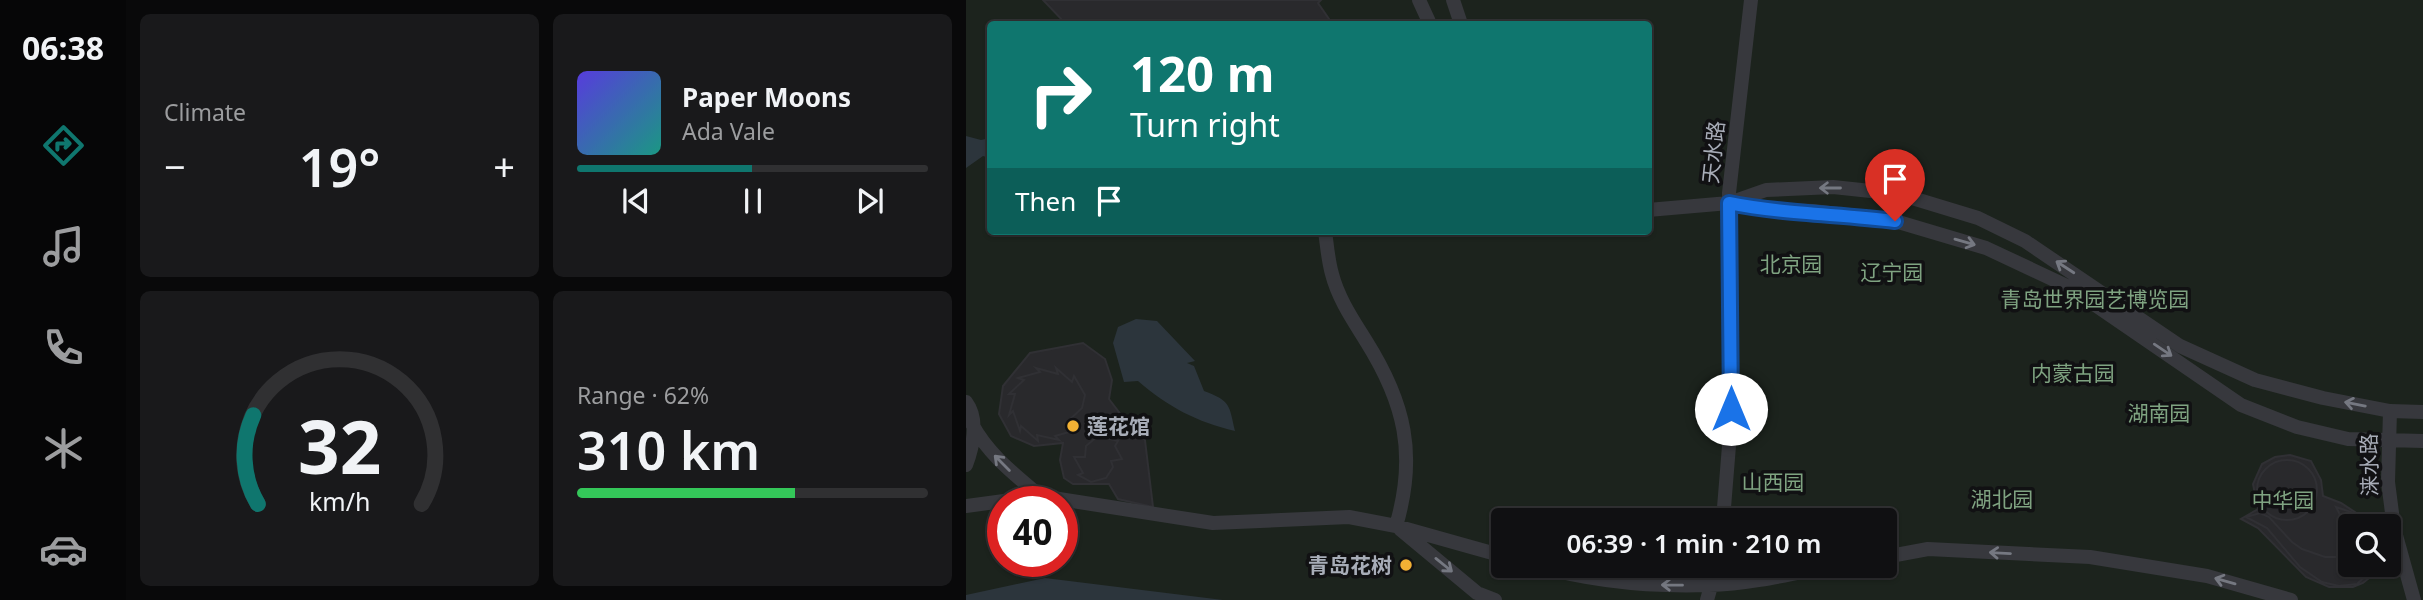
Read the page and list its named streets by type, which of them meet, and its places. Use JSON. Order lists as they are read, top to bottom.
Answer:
{
  "streets": {
    "street": ["天水路", "涞水路"]
  },
  "parks": [
    "北京园",
    "辽宁园",
    "青岛世界园艺博览园",
    "内蒙古园",
    "湖南园",
    "山西园",
    "湖北园",
    "中华园"
  ],
  "places": ["莲花馆", "青岛花树"],
  "page": {
    "tabs": "06:38",
    "tile": [
      "Climate",
      ["Range · 62%", "310 km"]
    ],
    "turn": ["120 m", "Turn right"],
    "song": ["Paper Moons", "Ada Vale"],
    "heat": ["−", "19°", "+"],
    "then": "Then",
    "limit": "40",
    "trip": "06:39 · 1 min · 210 m",
    "gauge": ["32", "km/h"]
  }
}
